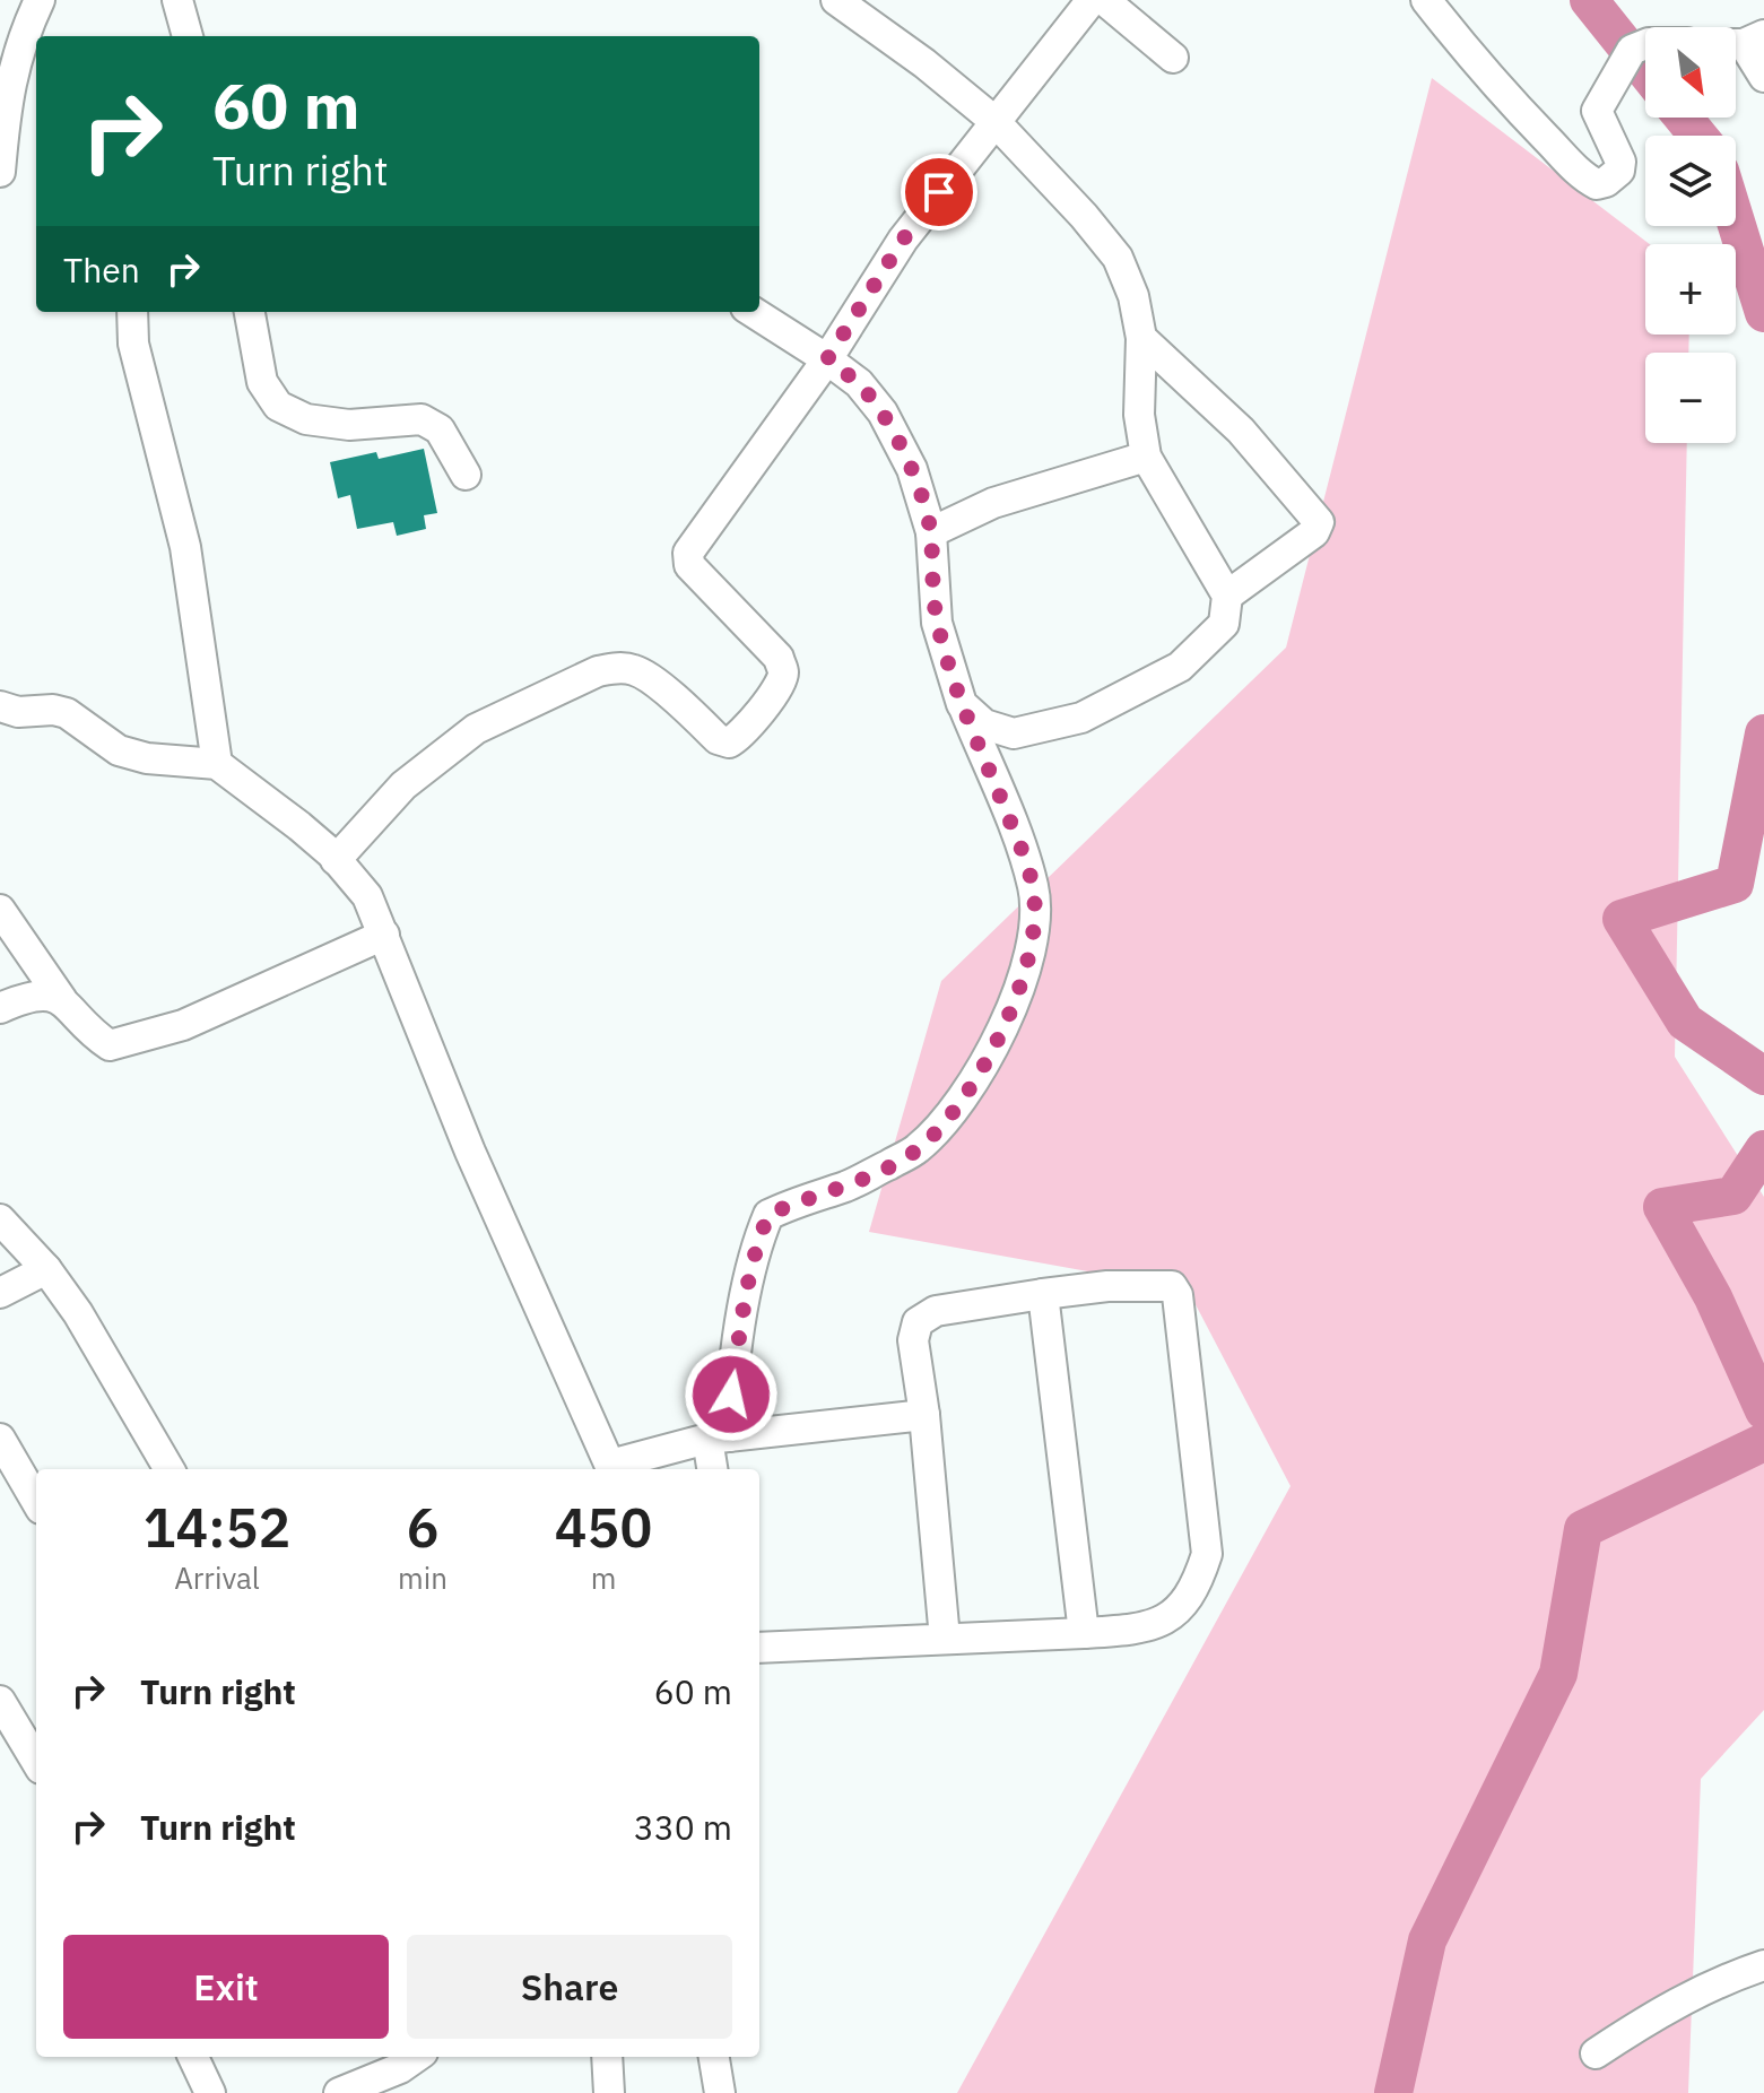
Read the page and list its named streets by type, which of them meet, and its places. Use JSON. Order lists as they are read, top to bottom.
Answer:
{
  "north": "bottom right",
  "page": {
    "map_buttons": ["+", "−"],
    "turn": ["60 m", "Turn right"],
    "then": "Then",
    "eta": [
      "14:52",
      "Arrival",
      "6",
      "min",
      "450",
      "m"
    ],
    "list": [
      {
        "name": "Turn right",
        "value": "60 m"
      },
      {
        "name": "Turn right",
        "value": "330 m"
      }
    ],
    "buttons": ["Exit", "Share"]
  }
}
